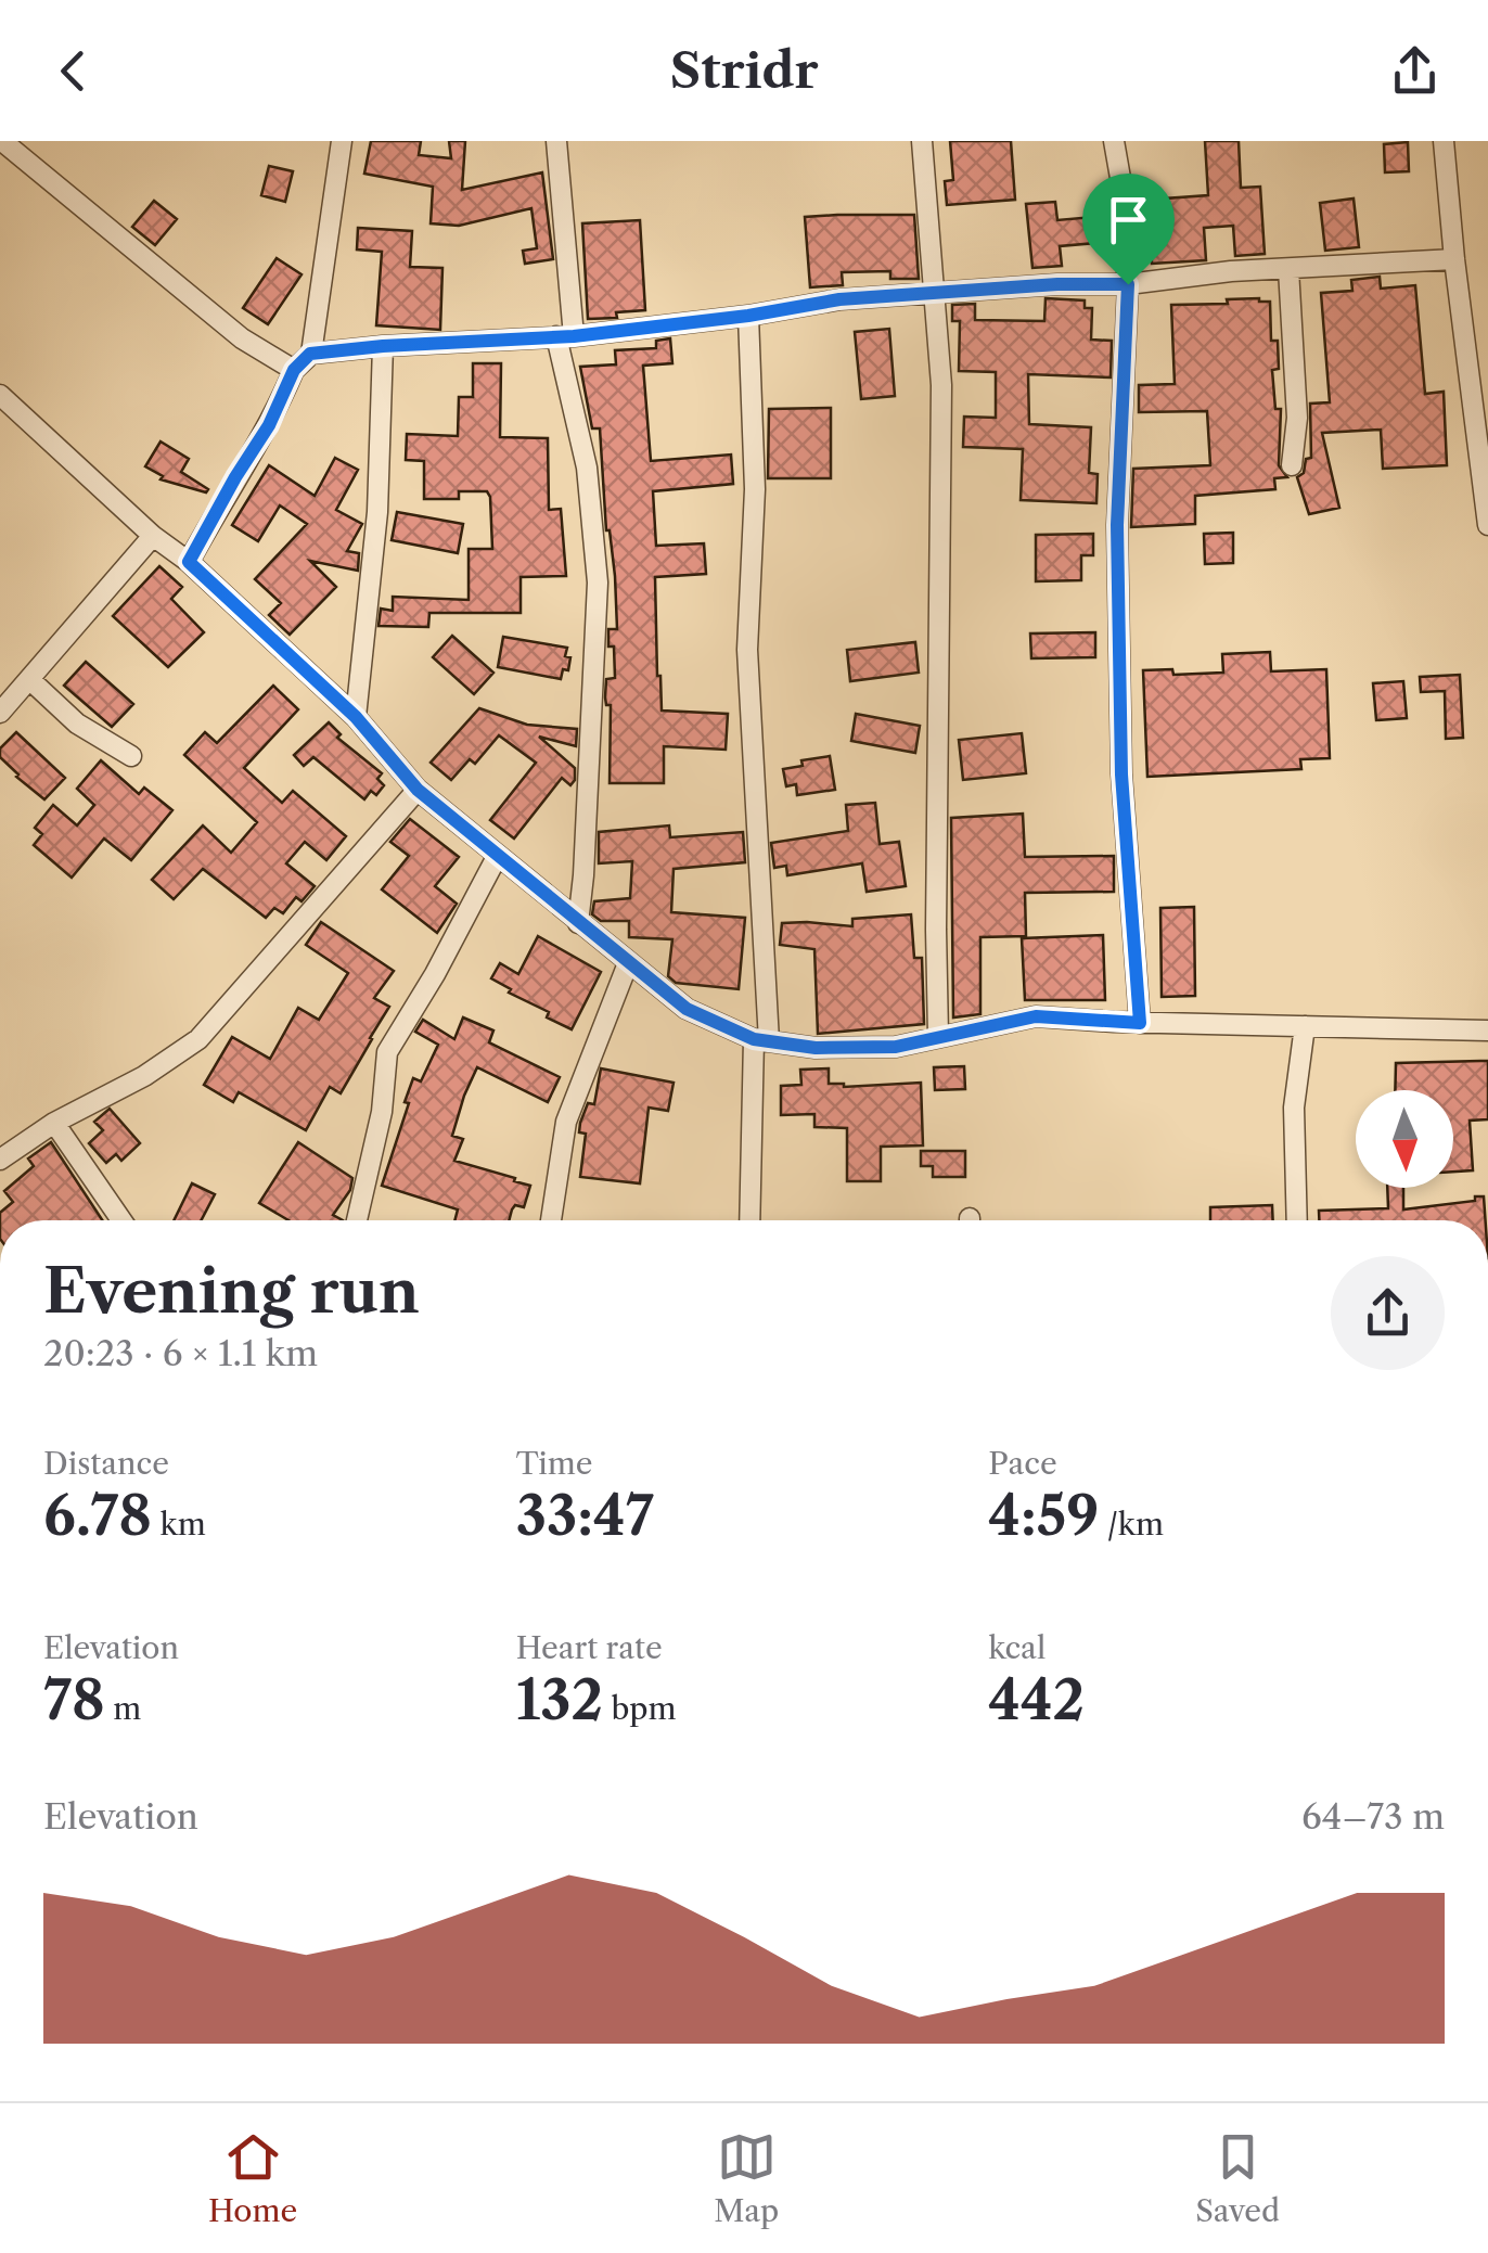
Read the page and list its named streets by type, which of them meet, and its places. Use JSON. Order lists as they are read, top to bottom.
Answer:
{
  "north": "bottom",
  "page": {
    "header": "Stridr",
    "heading": ["Evening run", "20:23 · 6 × 1.1 km"],
    "stats": [
      ["Distance", "6.78 km"],
      ["Time", "33:47"],
      ["Pace", "4:59 /km"],
      ["Elevation", "78 m"],
      ["Heart rate", "132 bpm"],
      ["kcal", "442"]
    ],
    "chart": ["Elevation", "64–73 m"],
    "tabs": ["Home", "Map", "Saved"]
  }
}
